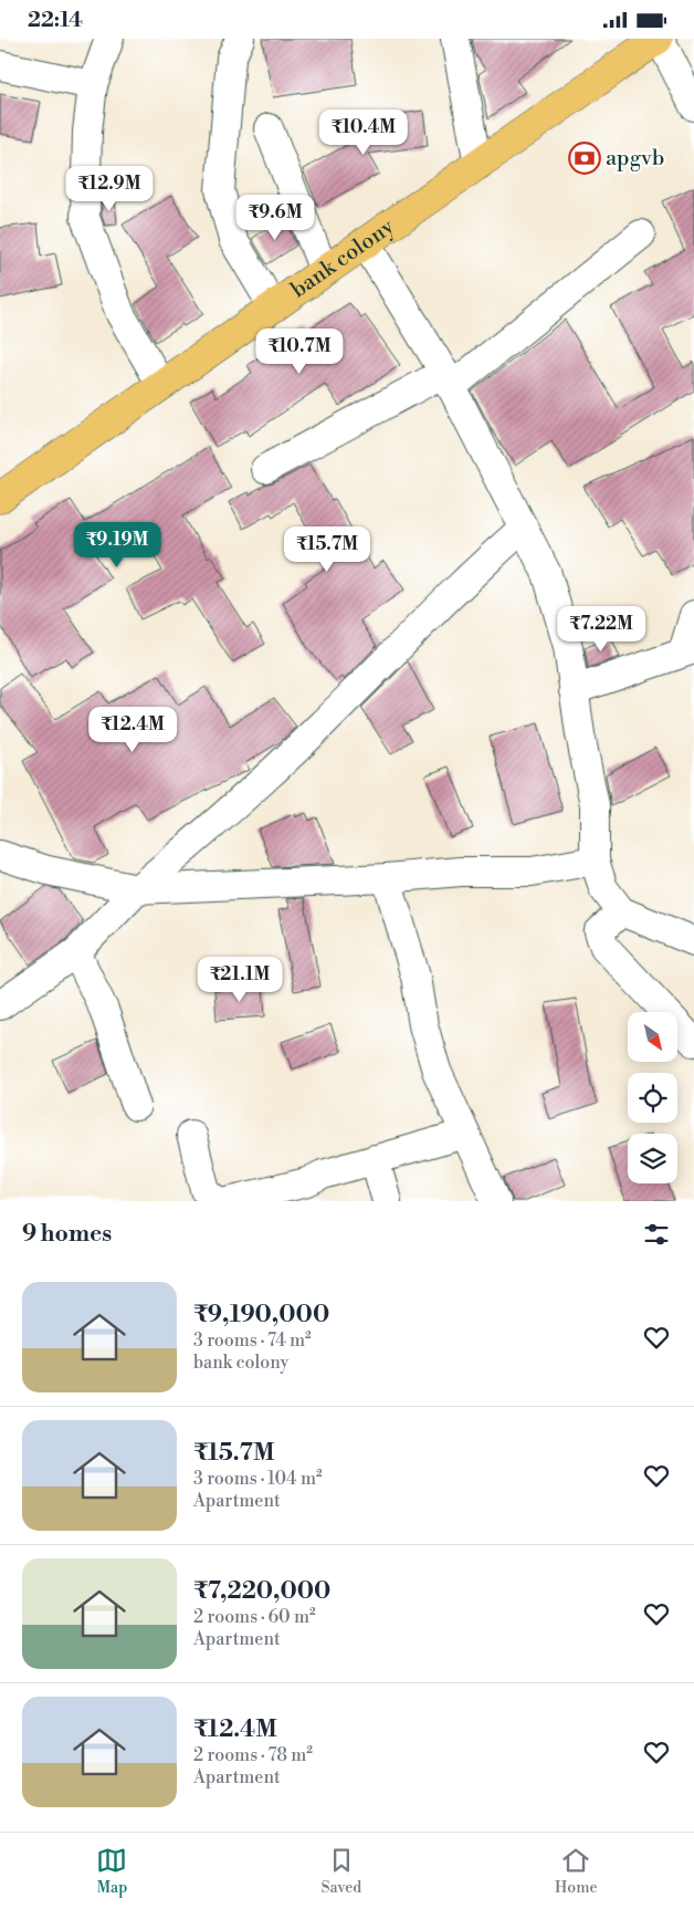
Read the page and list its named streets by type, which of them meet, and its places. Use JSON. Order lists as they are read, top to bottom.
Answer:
{
  "streets": {
    "main road": ["bank colony"]
  },
  "places": {
    "bank": ["apgvb"]
  },
  "north": "bottom right",
  "page": {
    "status": "22:14",
    "price": [
      "₹10.4M",
      "₹12.9M",
      "₹9.6M",
      "₹10.7M",
      "₹9.19M",
      "₹15.7M",
      "₹7.22M",
      "₹12.4M",
      "₹21.1M"
    ],
    "heading": "9 homes",
    "list": [
      {
        "name": "₹9,190,000",
        "note": "3 rooms · 74 m² · bank colony"
      },
      {
        "name": "₹15.7M",
        "note": "3 rooms · 104 m² · Apartment"
      },
      {
        "name": "₹7,220,000",
        "note": "2 rooms · 60 m² · Apartment"
      },
      {
        "name": "₹12.4M",
        "note": "2 rooms · 78 m² · Apartment"
      }
    ],
    "tabs": ["Map", "Saved", "Home"]
  }
}
